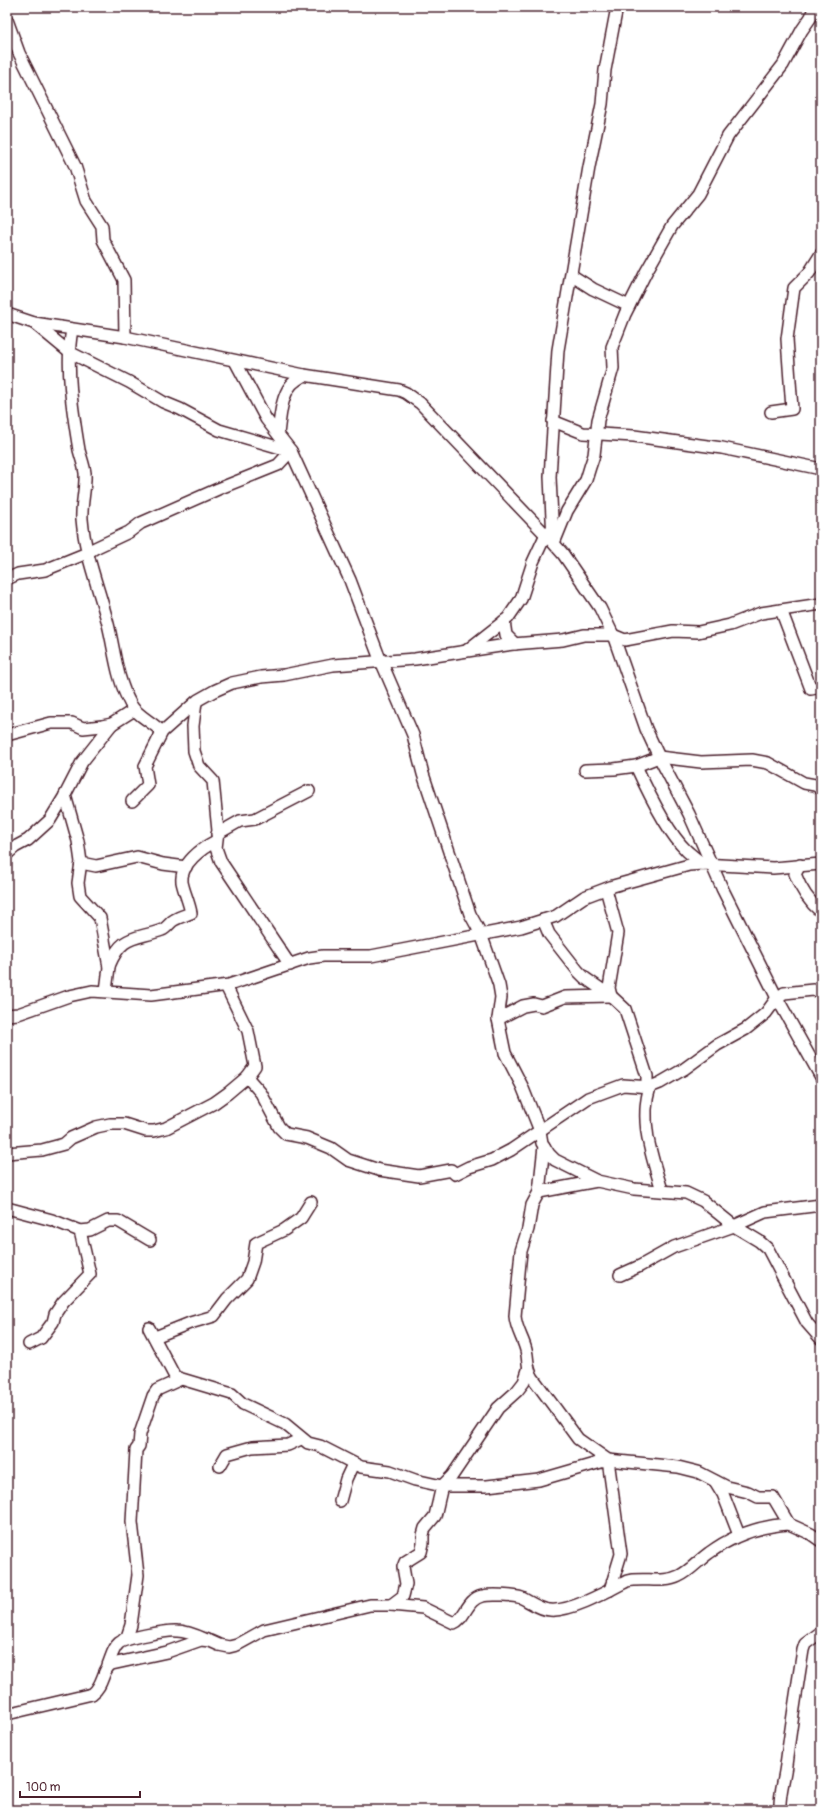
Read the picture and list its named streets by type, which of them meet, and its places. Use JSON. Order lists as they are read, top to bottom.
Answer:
{
  "scale_bar": "100 m"
}
